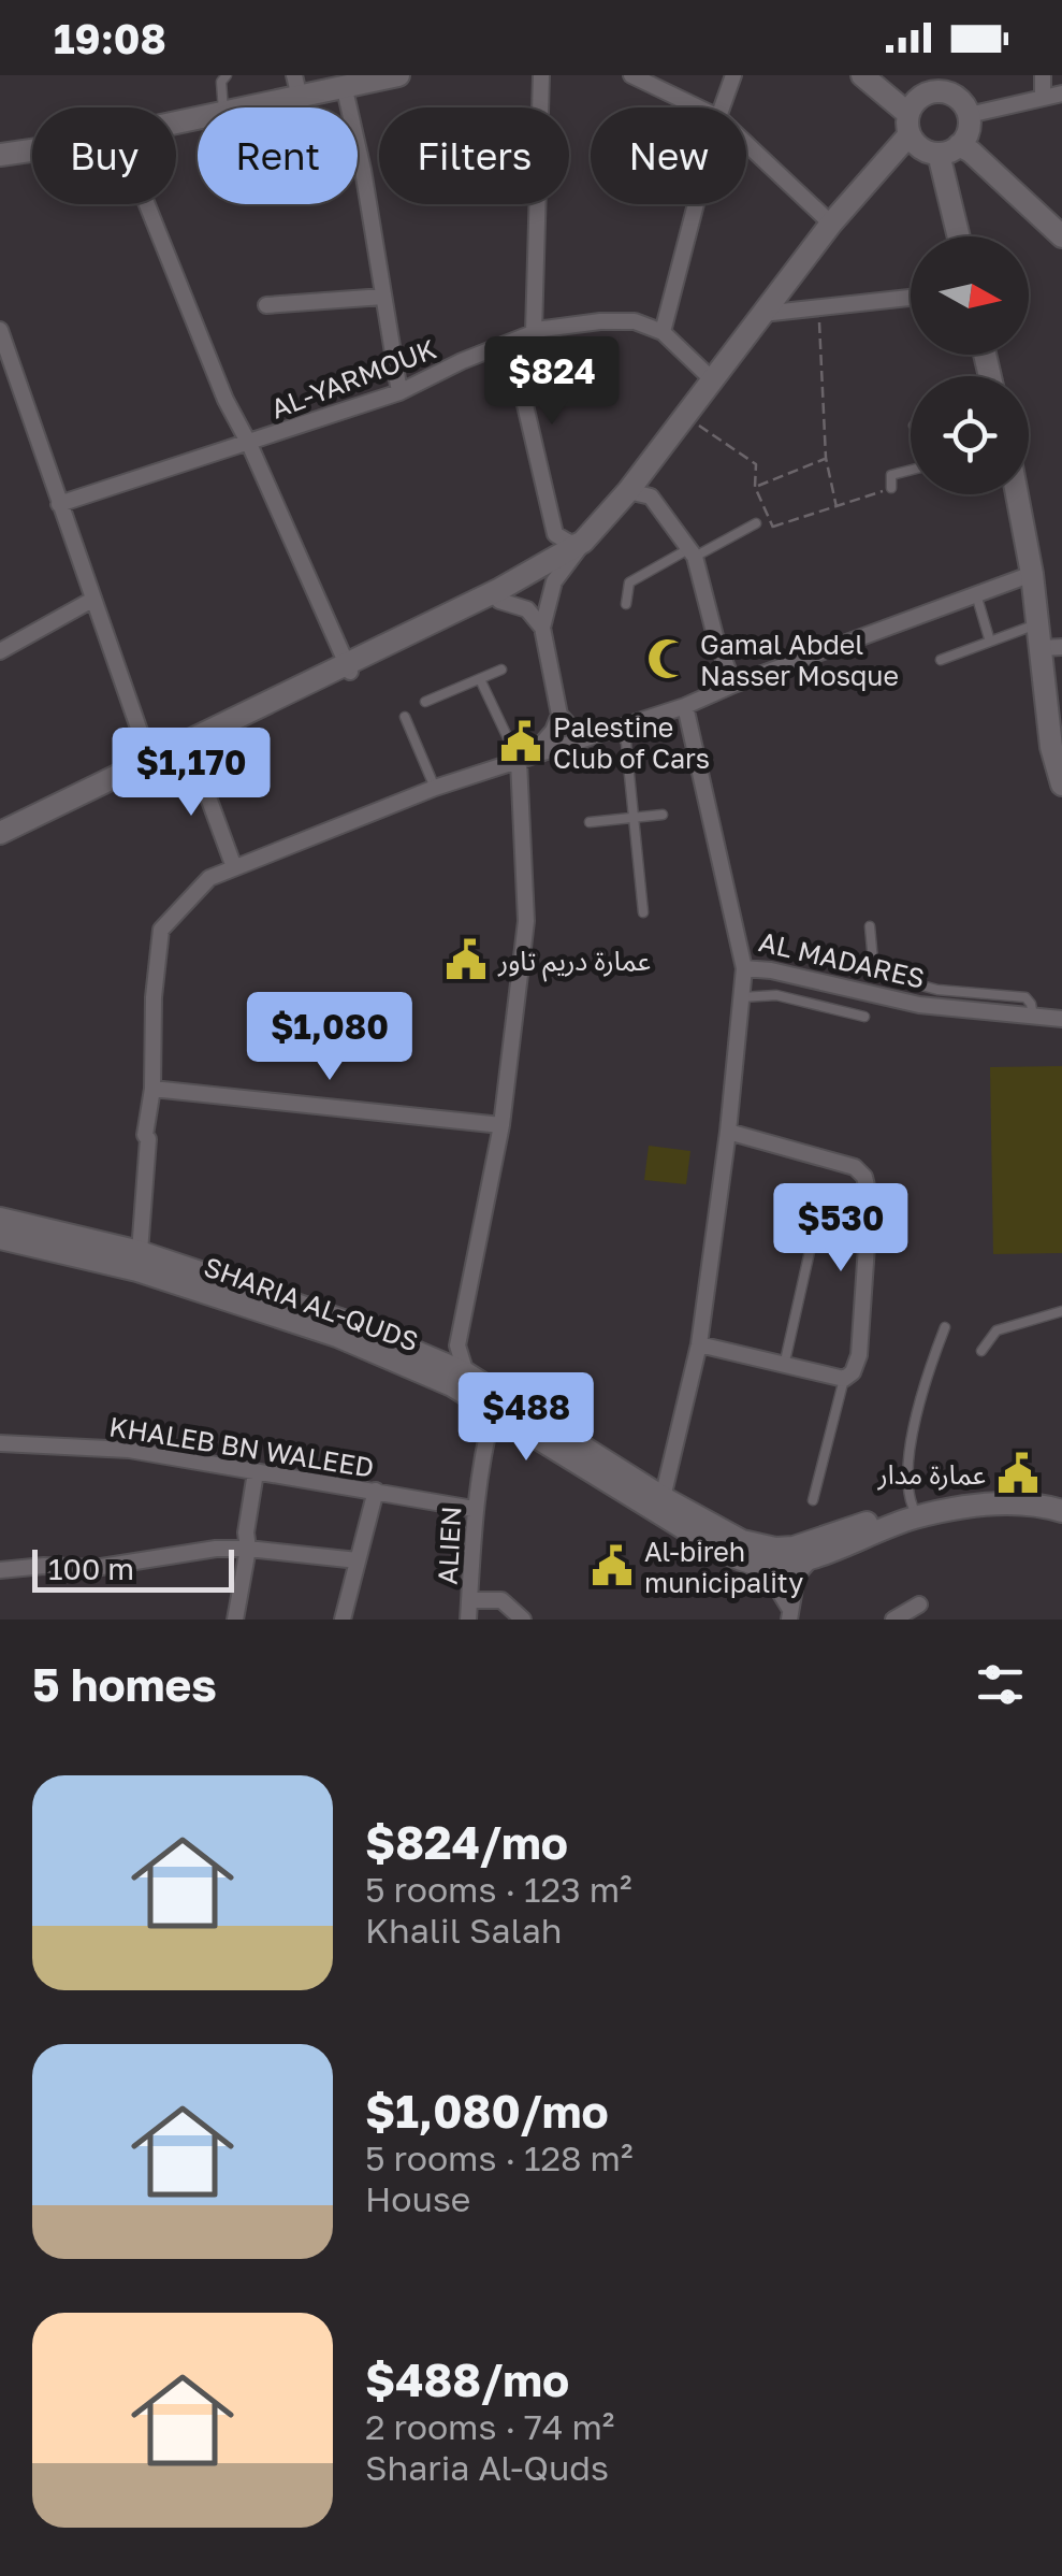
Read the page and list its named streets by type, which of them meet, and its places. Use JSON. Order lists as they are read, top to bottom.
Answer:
{
  "streets": {
    "main road": ["SHARIA AL-QUDS"],
    "street": [
      "AL-YARMOUK",
      "AL MADARES",
      "KHALEB BN WALEED",
      "ALIEN"
    ]
  },
  "crossings": [
    ["SHARIA AL-QUDS", "ALIEN"],
    ["KHALEB BN WALEED", "ALIEN"]
  ],
  "places": {
    "mosque": ["Gamal Abdel Nasser Mosque"],
    "public building": [
      "Palestine Club of Cars",
      "عمارة دريم تاور",
      "عمارة مدار",
      "Al-bireh municipality"
    ]
  },
  "scale_bar": "100 m",
  "north": "right",
  "page": {
    "status": "19:08",
    "chip": [
      "Buy",
      "Rent",
      "Filters",
      "New"
    ],
    "price": [
      "$824",
      "$1,170",
      "$1,080",
      "$530",
      "$488"
    ],
    "scale": "100 m",
    "heading": "5 homes",
    "list": [
      {
        "name": "$824/mo",
        "note": "5 rooms · 123 m² · Khalil Salah"
      },
      {
        "name": "$1,080/mo",
        "note": "5 rooms · 128 m² · House"
      },
      {
        "name": "$488/mo",
        "note": "2 rooms · 74 m² · Sharia Al-Quds"
      }
    ]
  }
}
